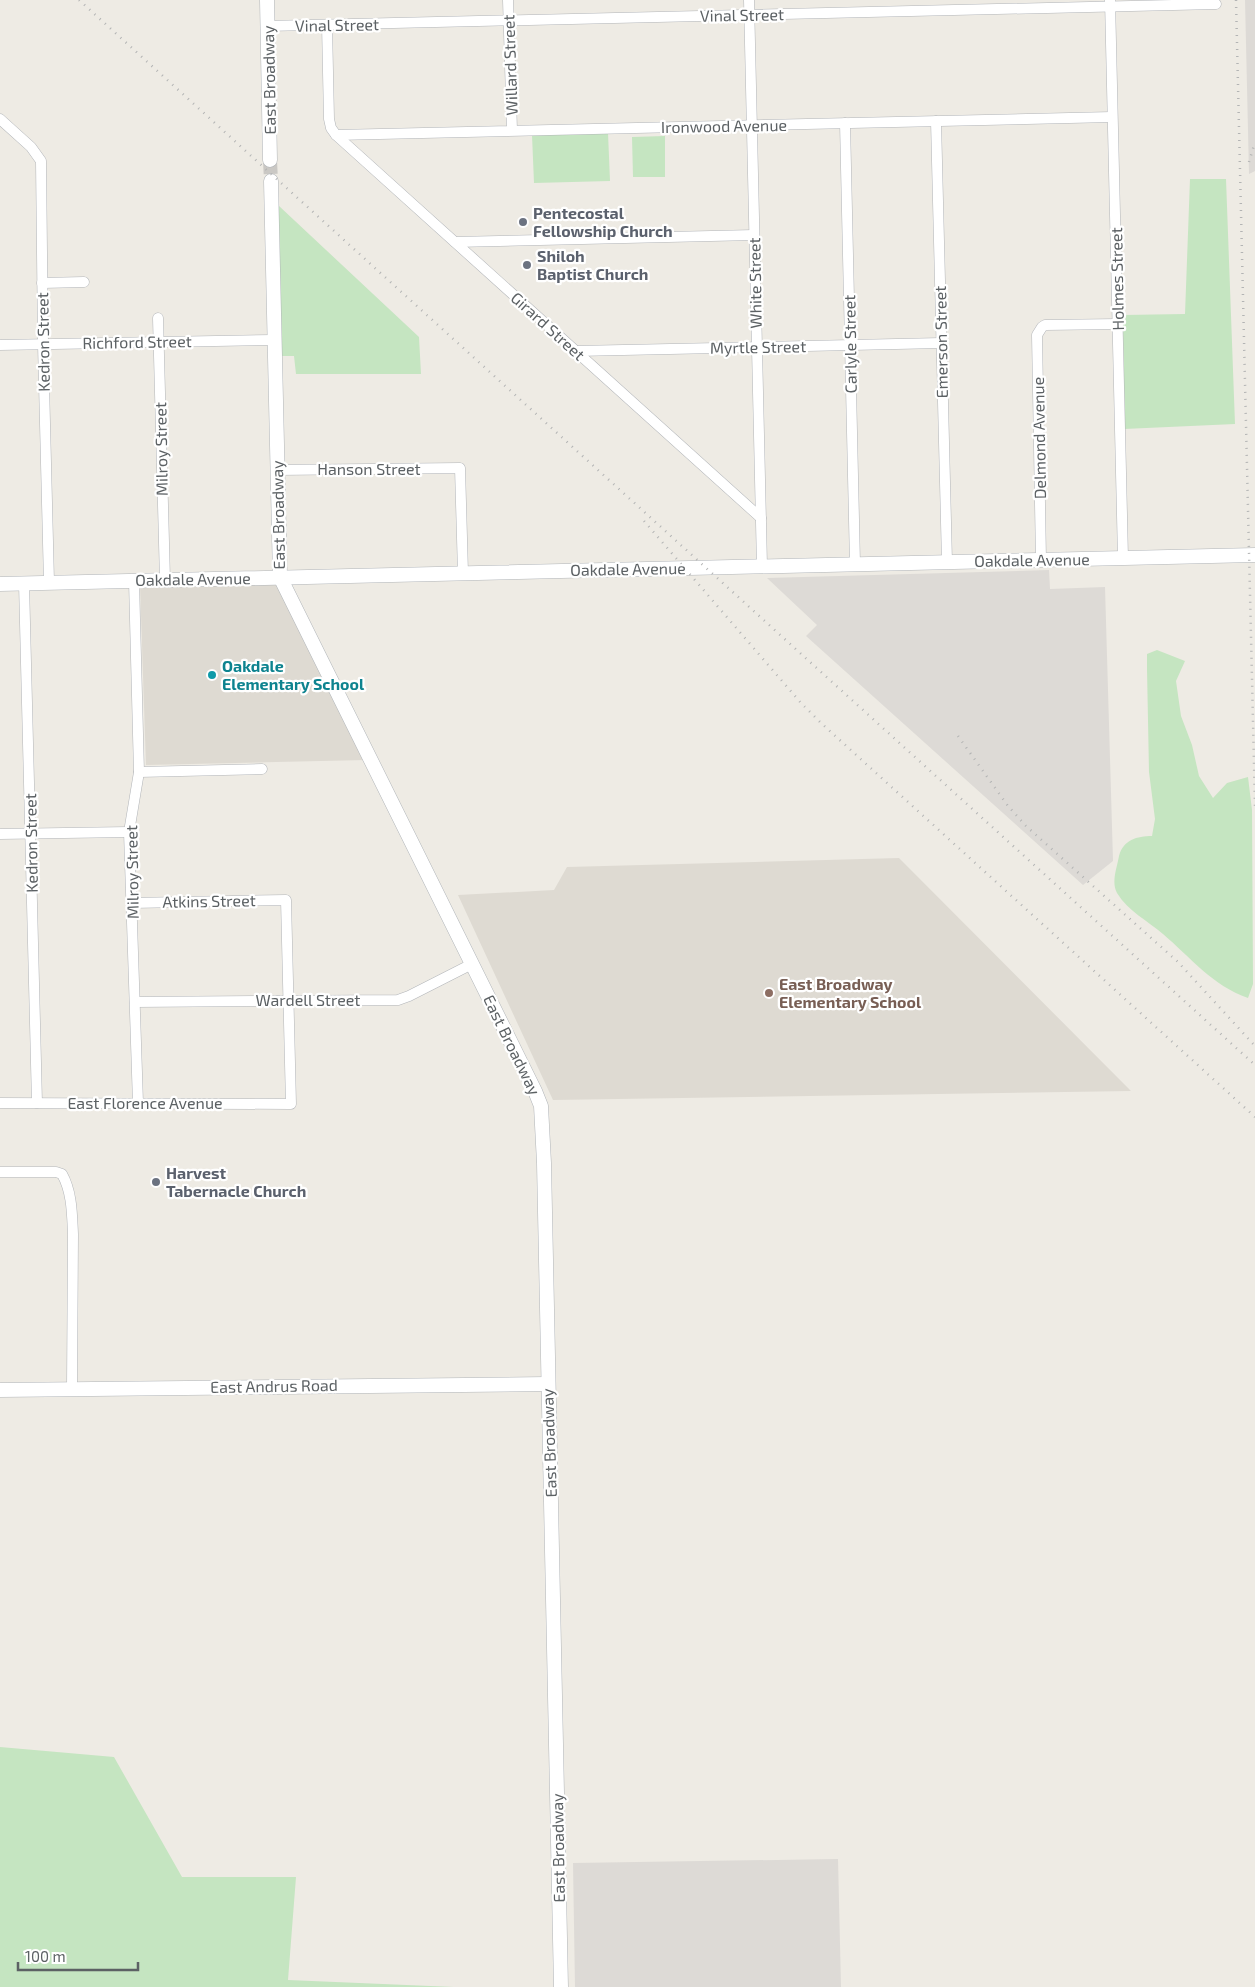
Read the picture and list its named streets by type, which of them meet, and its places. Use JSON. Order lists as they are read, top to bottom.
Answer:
{
  "streets": {
    "street": [
      "Vinal Street",
      "Willard Street",
      "East Broadway",
      "Ironwood Avenue",
      "Holmes Street",
      "White Street",
      "Girard Street",
      "Kedron Street",
      "Richford Street",
      "Emerson Street",
      "Carlyle Street",
      "Myrtle Street",
      "Delmond Avenue",
      "Milroy Street",
      "Hanson Street",
      "Oakdale Avenue",
      "Atkins Street",
      "Wardell Street",
      "East Florence Avenue",
      "East Andrus Road"
    ]
  },
  "crossings": [
    ["Vinal Street", "Willard Street"],
    ["Vinal Street", "East Broadway"],
    ["Vinal Street", "Holmes Street"],
    ["Vinal Street", "White Street"],
    ["Willard Street", "Ironwood Avenue"],
    ["East Broadway", "Richford Street"],
    ["East Broadway", "Hanson Street"],
    ["East Broadway", "Oakdale Avenue"],
    ["East Broadway", "Wardell Street"],
    ["East Broadway", "East Andrus Road"],
    ["Ironwood Avenue", "Holmes Street"],
    ["Ironwood Avenue", "White Street"],
    ["Ironwood Avenue", "Girard Street"],
    ["Ironwood Avenue", "Emerson Street"],
    ["Ironwood Avenue", "Carlyle Street"],
    ["Holmes Street", "Delmond Avenue"],
    ["Holmes Street", "Oakdale Avenue"],
    ["White Street", "Girard Street"],
    ["White Street", "Myrtle Street"],
    ["White Street", "Oakdale Avenue"],
    ["Girard Street", "Myrtle Street"],
    ["Kedron Street", "Richford Street"],
    ["Kedron Street", "Oakdale Avenue"],
    ["Kedron Street", "East Florence Avenue"],
    ["Richford Street", "Milroy Street"],
    ["Emerson Street", "Myrtle Street"],
    ["Emerson Street", "Oakdale Avenue"],
    ["Carlyle Street", "Myrtle Street"],
    ["Carlyle Street", "Oakdale Avenue"],
    ["Delmond Avenue", "Oakdale Avenue"],
    ["Milroy Street", "Oakdale Avenue"],
    ["Milroy Street", "Atkins Street"],
    ["Milroy Street", "Wardell Street"],
    ["Milroy Street", "East Florence Avenue"],
    ["Hanson Street", "Oakdale Avenue"],
    ["Atkins Street", "Wardell Street"],
    ["Atkins Street", "East Florence Avenue"],
    ["Wardell Street", "East Florence Avenue"]
  ],
  "places": [
    "Pentecostal Fellowship Church",
    "Shiloh Baptist Church",
    "Oakdale Elementary School",
    "East Broadway Elementary School",
    "Harvest Tabernacle Church"
  ],
  "scale_bar": "100 m"
}
